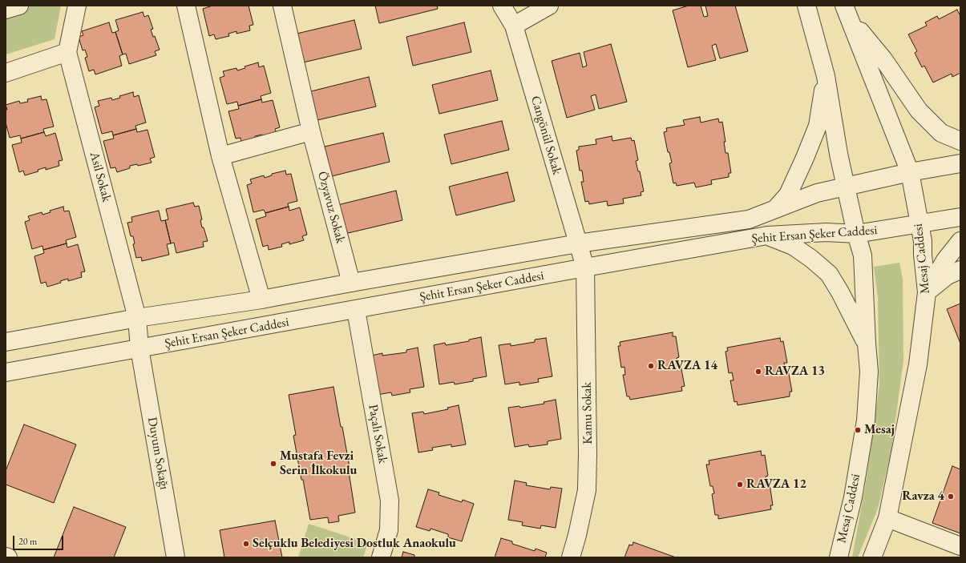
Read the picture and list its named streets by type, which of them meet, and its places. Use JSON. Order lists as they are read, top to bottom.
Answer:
{
  "streets": {
    "street": [
      "Cangönül Sokak",
      "Asil Sokak",
      "Özyavuz Sokak",
      "Şehit Ersan Şeker Caddesi",
      "Mesaj Caddesi",
      "Kamu Sokak",
      "Paçalı Sokak",
      "Duyum Sokağı"
    ]
  },
  "crossings": [
    ["Cangönül Sokak", "Şehit Ersan Şeker Caddesi"],
    ["Cangönül Sokak", "Kamu Sokak"],
    ["Asil Sokak", "Şehit Ersan Şeker Caddesi"],
    ["Asil Sokak", "Duyum Sokağı"],
    ["Özyavuz Sokak", "Şehit Ersan Şeker Caddesi"],
    ["Şehit Ersan Şeker Caddesi", "Mesaj Caddesi"],
    ["Şehit Ersan Şeker Caddesi", "Kamu Sokak"],
    ["Şehit Ersan Şeker Caddesi", "Paçalı Sokak"],
    ["Şehit Ersan Şeker Caddesi", "Duyum Sokağı"]
  ],
  "places": [
    "RAVZA 14",
    "RAVZA 13",
    "Mesaj",
    "Mustafa Fevzi Serin İlkokulu",
    "RAVZA 12",
    "Ravza 4",
    "Selçuklu Belediyesi Dostluk Anaokulu"
  ],
  "scale_bar": "20 m"
}
